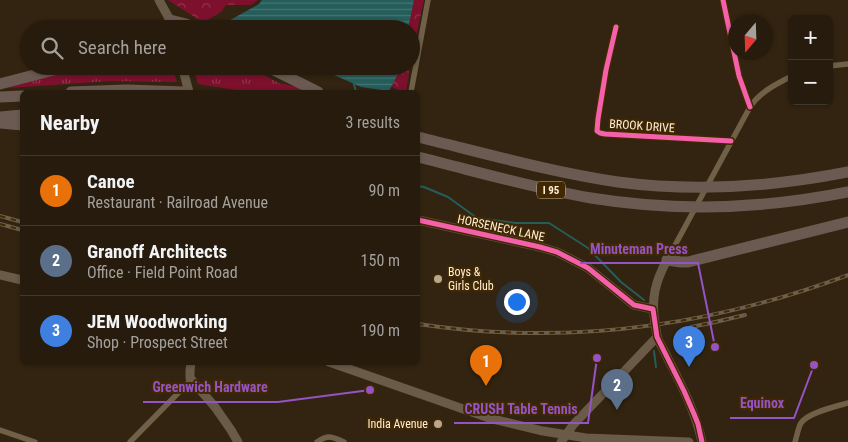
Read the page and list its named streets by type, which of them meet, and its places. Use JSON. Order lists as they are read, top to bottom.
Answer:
{
  "streets": {
    "highway": ["I 95"],
    "main road": ["HORSENECK LANE"],
    "street": ["BROOK DRIVE"]
  },
  "places": [
    "Boys & Girls Club",
    "Minuteman Press",
    "CRUSH Table Tennis",
    "Equinox",
    "Greenwich Hardware",
    "India Avenue"
  ],
  "north": "bottom",
  "page": {
    "map_buttons": ["+", "−"],
    "search": "Search here",
    "heading": ["Nearby", "3 results"],
    "list": [
      {
        "mark": "1",
        "name": "Canoe",
        "note": "Restaurant · Railroad Avenue",
        "value": "90 m"
      },
      {
        "mark": "2",
        "name": "Granoff Architects",
        "note": "Office · Field Point Road",
        "value": "150 m"
      },
      {
        "mark": "3",
        "name": "JEM Woodworking",
        "note": "Shop · Prospect Street",
        "value": "190 m"
      }
    ],
    "pins": ["3", "1", "2"]
  }
}
